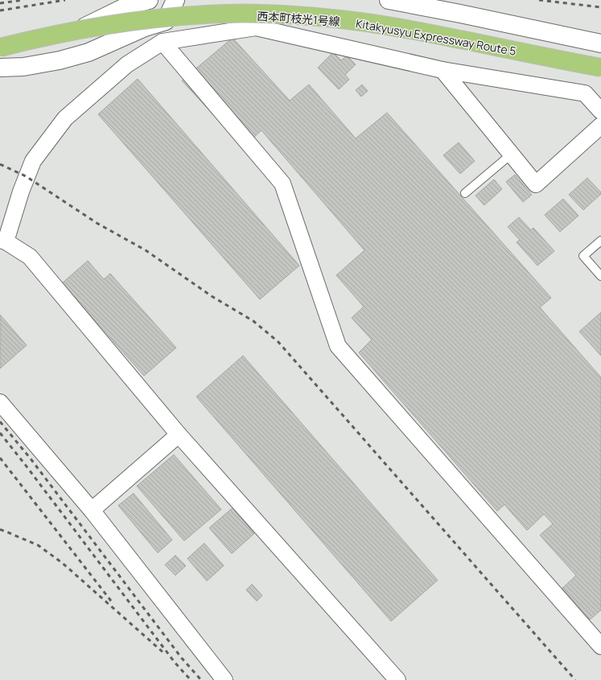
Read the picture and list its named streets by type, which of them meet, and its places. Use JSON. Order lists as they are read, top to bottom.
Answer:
{
  "streets": {
    "highway": ["Kitakyusyu Expressway Route 5"],
    "street": ["西本町枝光1号線"]
  }
}
